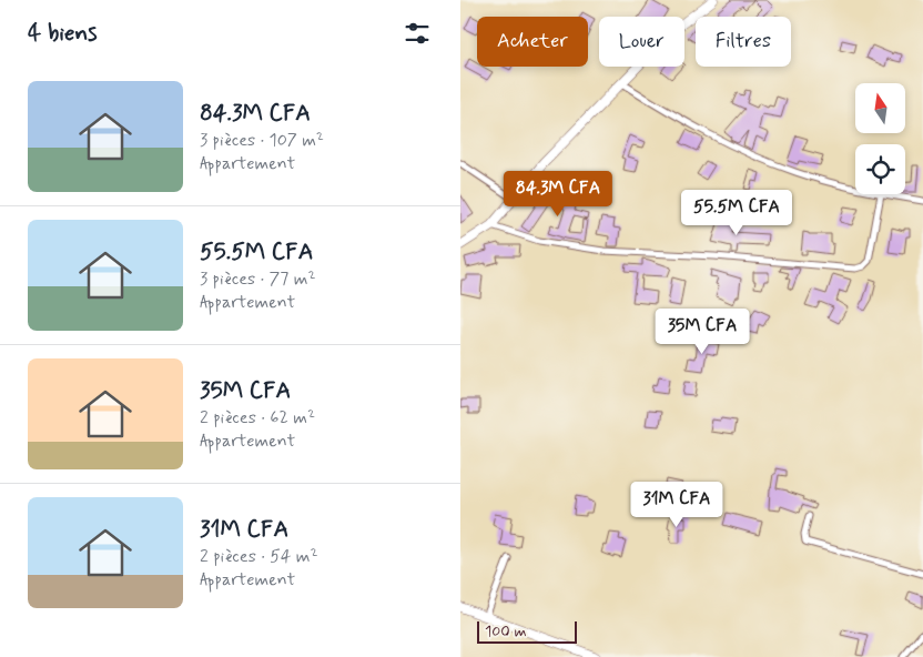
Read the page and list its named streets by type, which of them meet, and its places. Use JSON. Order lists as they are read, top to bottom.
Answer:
{
  "scale_bar": "100 m",
  "north": "top",
  "page": {
    "heading": "4 biens",
    "chip": ["Acheter", "Louer", "Filtres"],
    "list": [
      {
        "name": "84.3M CFA",
        "note": "3 pièces · 107 m² · Appartement"
      },
      {
        "name": "55.5M CFA",
        "note": "3 pièces · 77 m² · Appartement"
      },
      {
        "name": "35M CFA",
        "note": "2 pièces · 62 m² · Appartement"
      },
      {
        "name": "31M CFA",
        "note": "2 pièces · 54 m² · Appartement"
      }
    ],
    "price": [
      "84.3M CFA",
      "55.5M CFA",
      "35M CFA",
      "31M CFA"
    ],
    "scale": "100 m"
  }
}
